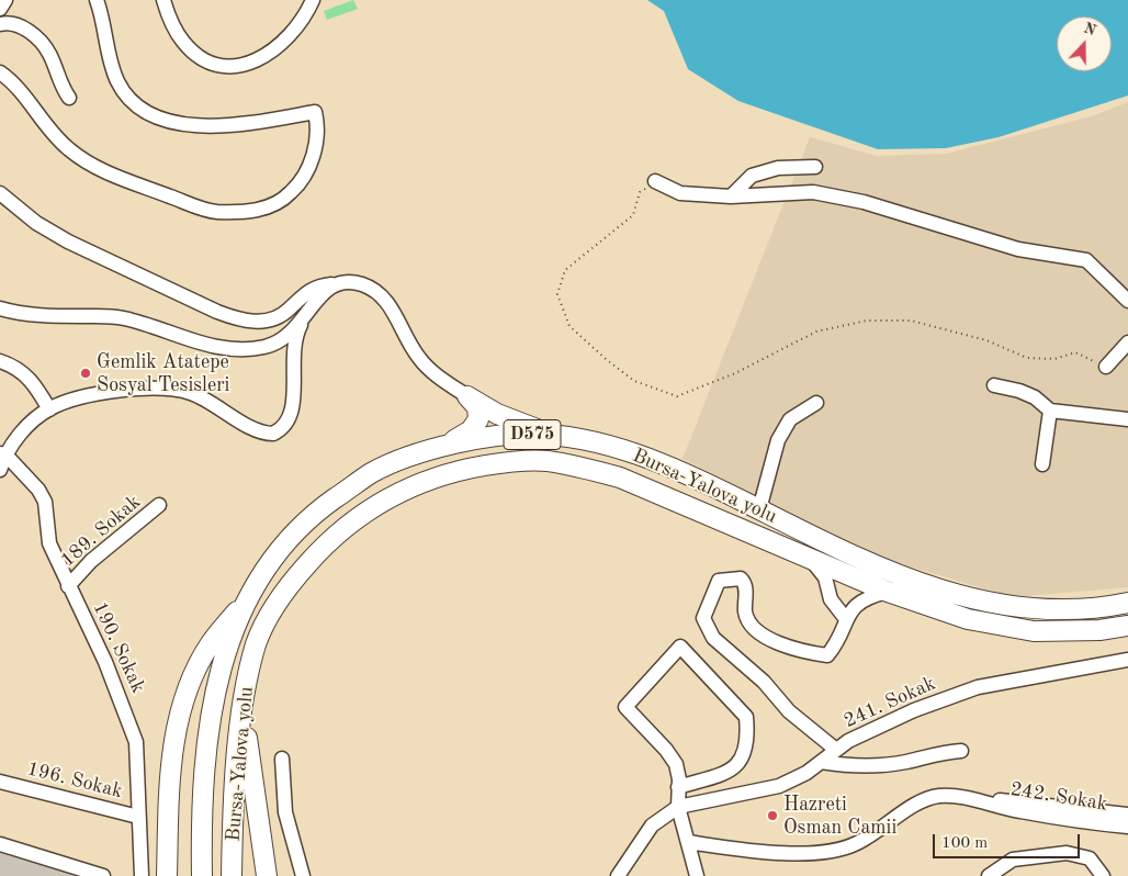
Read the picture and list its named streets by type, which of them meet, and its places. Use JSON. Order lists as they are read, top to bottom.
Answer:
{
  "streets": {
    "highway": ["D575", "Bursa-Yalova yolu"],
    "street": [
      "189. Sokak",
      "190. Sokak",
      "241. Sokak",
      "196. Sokak",
      "242. Sokak"
    ]
  },
  "crossings": [
    ["189. Sokak", "190. Sokak"],
    ["190. Sokak", "196. Sokak"]
  ],
  "places": ["Gemlik Atatepe Sosyal Tesisleri", "Hazreti Osman Camii"],
  "scale_bar": "100 m",
  "north": "top"
}
